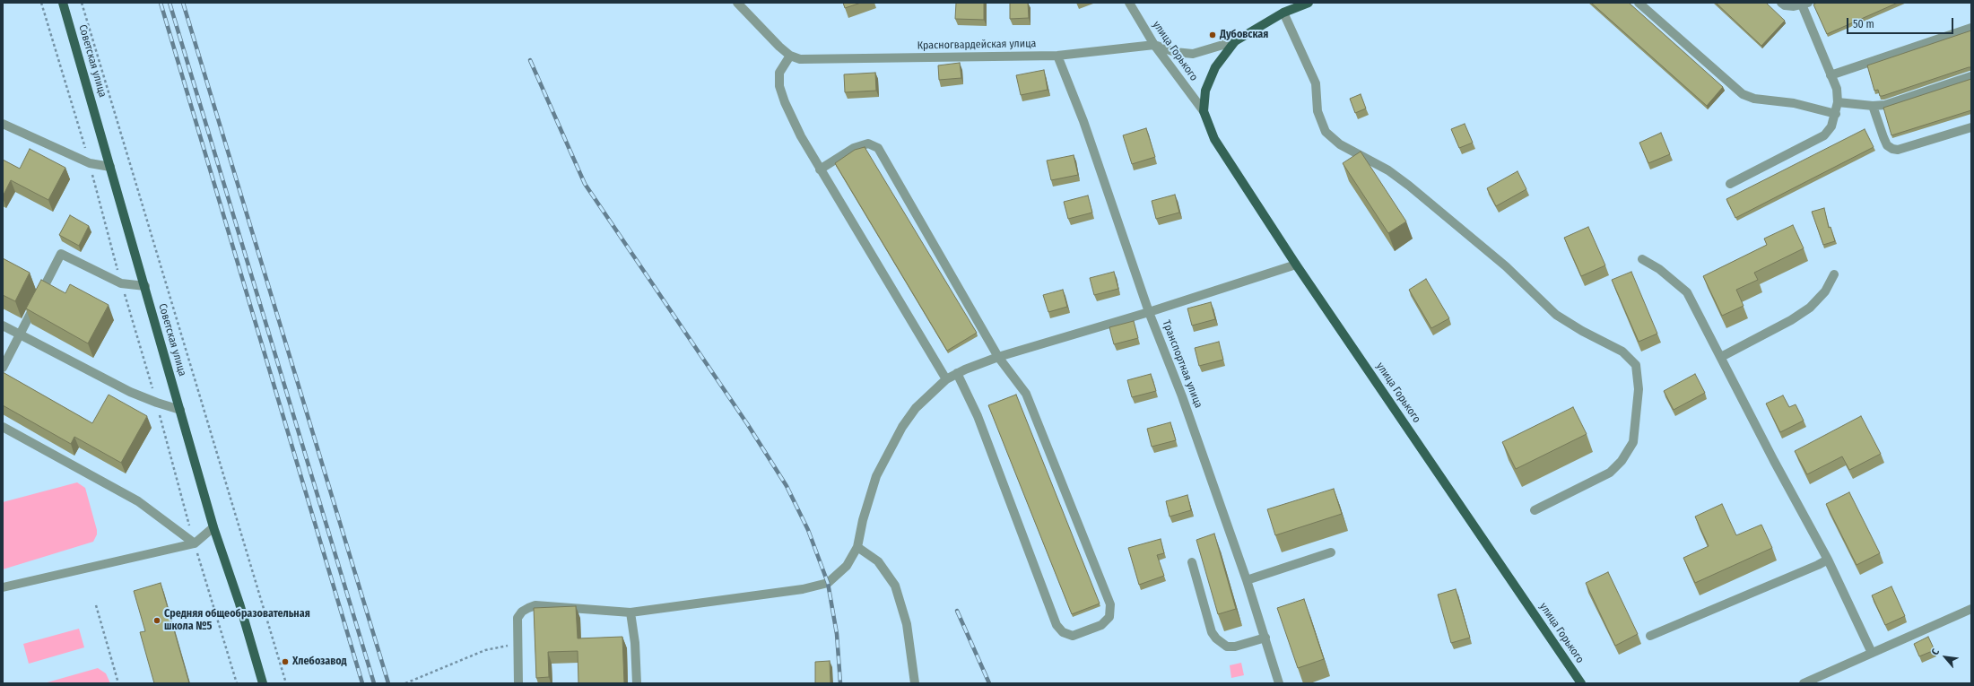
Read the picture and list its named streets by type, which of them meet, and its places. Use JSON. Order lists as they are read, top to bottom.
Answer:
{
  "streets": {
    "main road": ["улица Горького", "Советская улица"],
    "lane": ["Красногвардейская улица", "Транспортная улица"]
  },
  "crossings": [
    ["Красногвардейская улица", "улица Горького"],
    ["Красногвардейская улица", "Транспортная улица"]
  ],
  "places": ["Дубовская", "Средняя общеобразовательная школа №5", "Хлебозавод"],
  "scale_bar": "50 m",
  "north": "top left"
}
